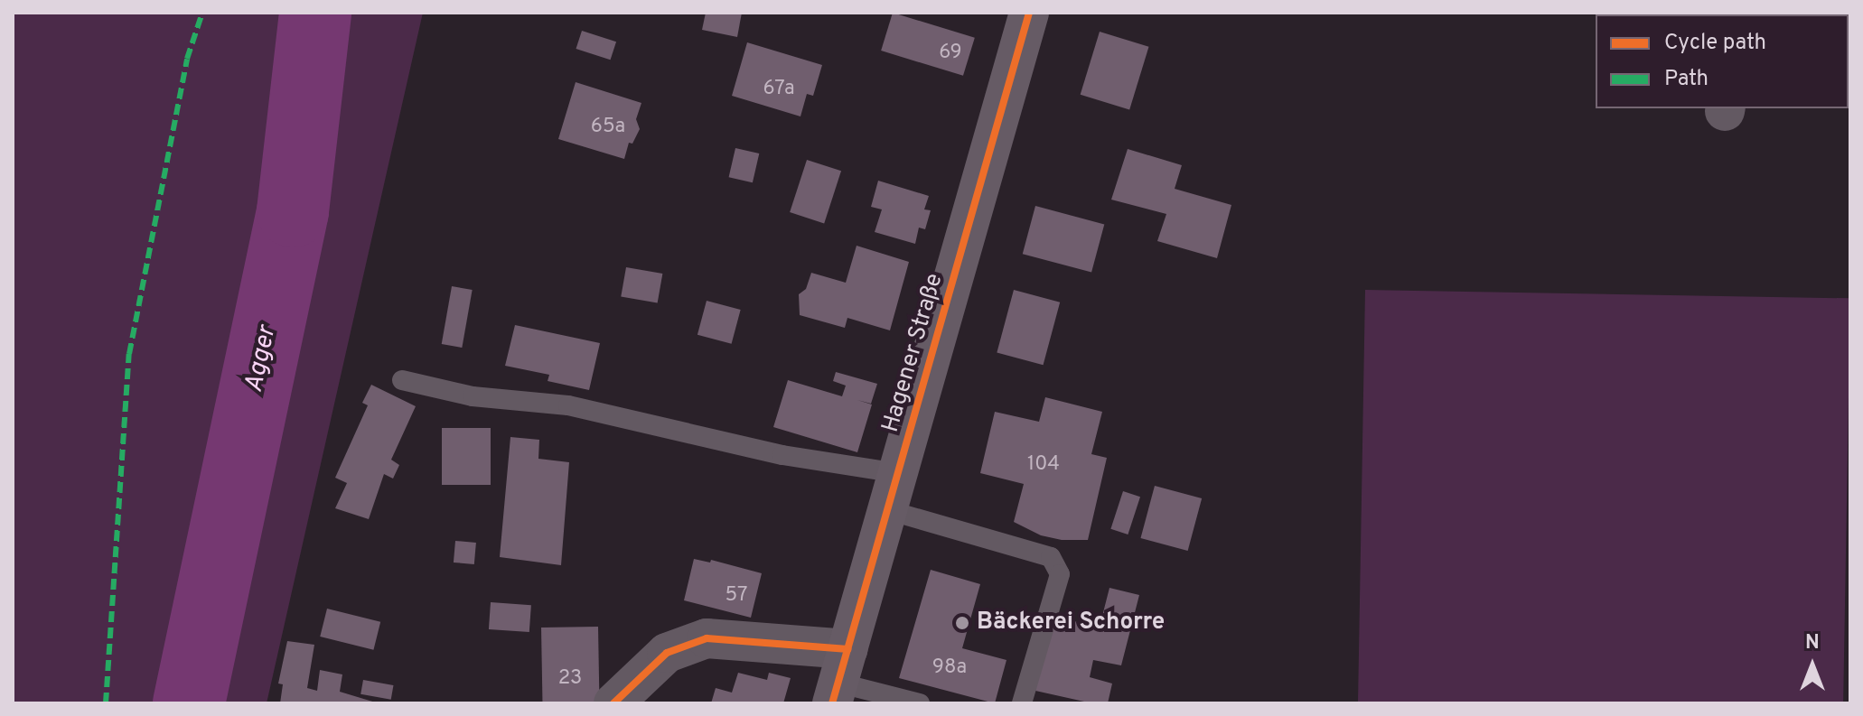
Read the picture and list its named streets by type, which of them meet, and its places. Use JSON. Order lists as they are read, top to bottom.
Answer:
{
  "streets": {
    "main road": ["Hagener Straße"]
  },
  "water": ["Agger"],
  "places": ["Bäckerei Schorre"],
  "house_numbers": [
    "69",
    "67a",
    "65a",
    "104",
    "57",
    "98a",
    "23"
  ],
  "legend": ["Cycle path", "Path"],
  "north": "top"
}
